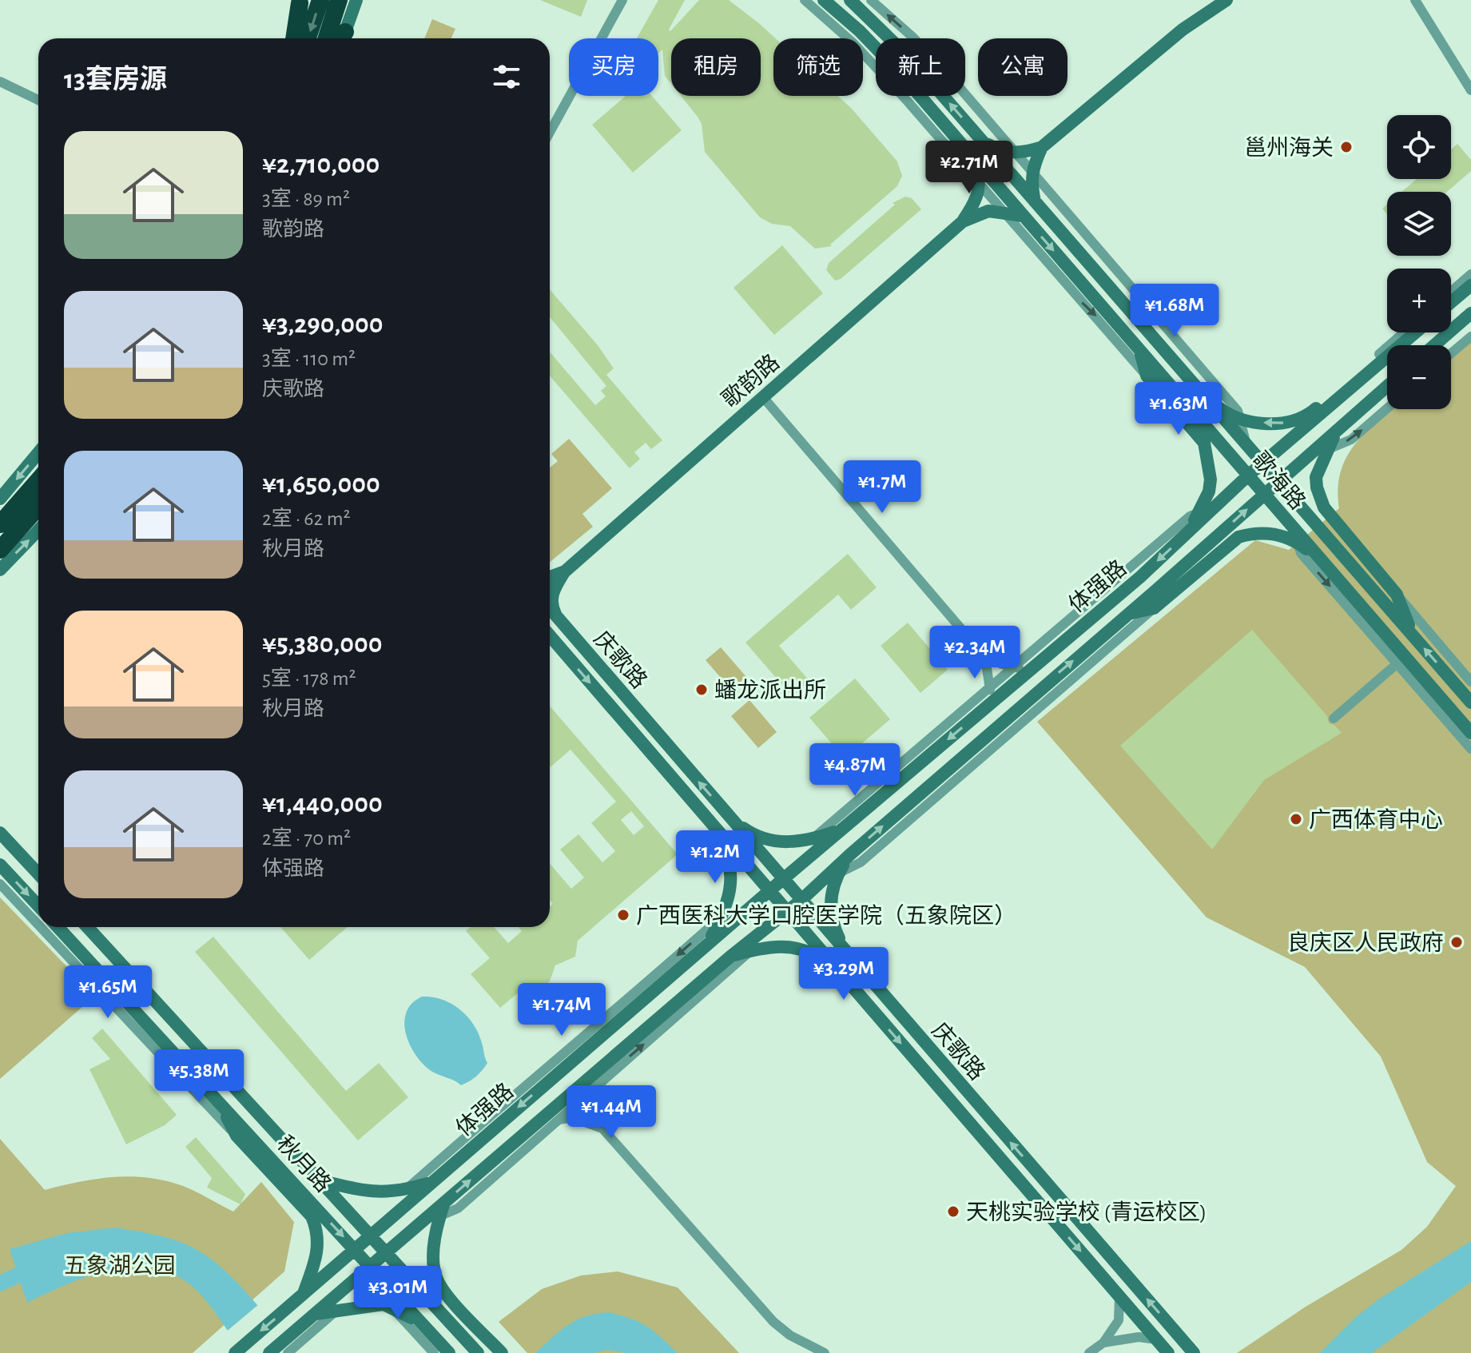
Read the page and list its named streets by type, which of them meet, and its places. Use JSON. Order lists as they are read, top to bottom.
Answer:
{
  "streets": {
    "main road": [
      "歌韵路",
      "歌海路",
      "体强路",
      "庆歌路",
      "秋月路"
    ]
  },
  "crossings": [
    ["歌韵路", "歌海路"],
    ["歌韵路", "庆歌路"],
    ["歌海路", "体强路"],
    ["体强路", "庆歌路"],
    ["体强路", "秋月路"]
  ],
  "parks": ["五象湖公园"],
  "places": [
    "邕州海关",
    "蟠龙派出所",
    "广西体育中心",
    "广西医科大学口腔医学院（五象院区）",
    "良庆区人民政府",
    "天桃实验学校 (青运校区)"
  ],
  "page": {
    "chip": [
      "买房",
      "租房",
      "筛选",
      "新上",
      "公寓"
    ],
    "heading": "13套房源",
    "map_buttons": ["+", "−"],
    "list": [
      {
        "name": "¥2,710,000",
        "note": "3室 · 89 m² · 歌韵路"
      },
      {
        "name": "¥3,290,000",
        "note": "3室 · 110 m² · 庆歌路"
      },
      {
        "name": "¥1,650,000",
        "note": "2室 · 62 m² · 秋月路"
      },
      {
        "name": "¥5,380,000",
        "note": "5室 · 178 m² · 秋月路"
      },
      {
        "name": "¥1,440,000",
        "note": "2室 · 70 m² · 体强路"
      }
    ],
    "price": [
      "¥2.71M",
      "¥1.68M",
      "¥1.63M",
      "¥1.7M",
      "¥2.34M",
      "¥4.87M",
      "¥1.2M",
      "¥3.29M",
      "¥1.65M",
      "¥1.74M",
      "¥5.38M",
      "¥1.44M",
      "¥3.01M"
    ]
  }
}
